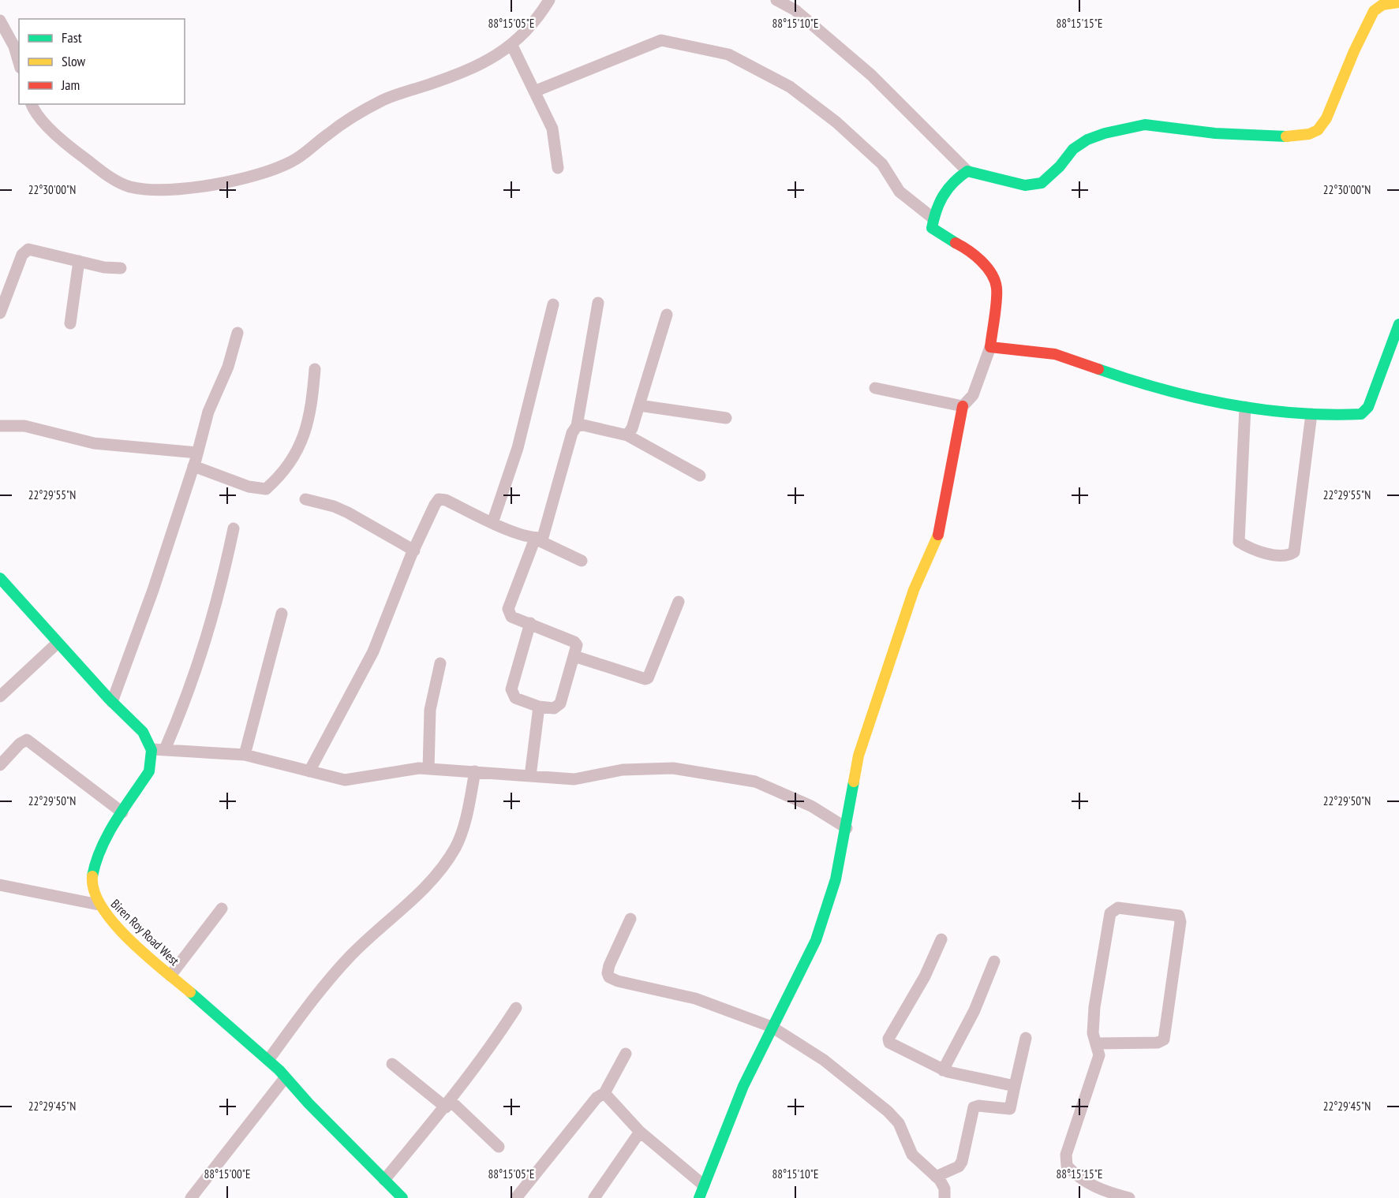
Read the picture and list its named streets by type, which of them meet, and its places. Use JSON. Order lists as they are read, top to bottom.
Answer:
{
  "streets": {
    "street": ["Biren Roy Road West"]
  },
  "legend": ["Fast", "Slow", "Jam"],
  "coordinates": [
    "88°15'05\"E",
    "88°15'10\"E",
    "88°15'15\"E",
    "22°30'00\"N",
    "22°29'55\"N",
    "22°29'50\"N",
    "22°29'45\"N",
    "88°15'00\"E"
  ]
}
